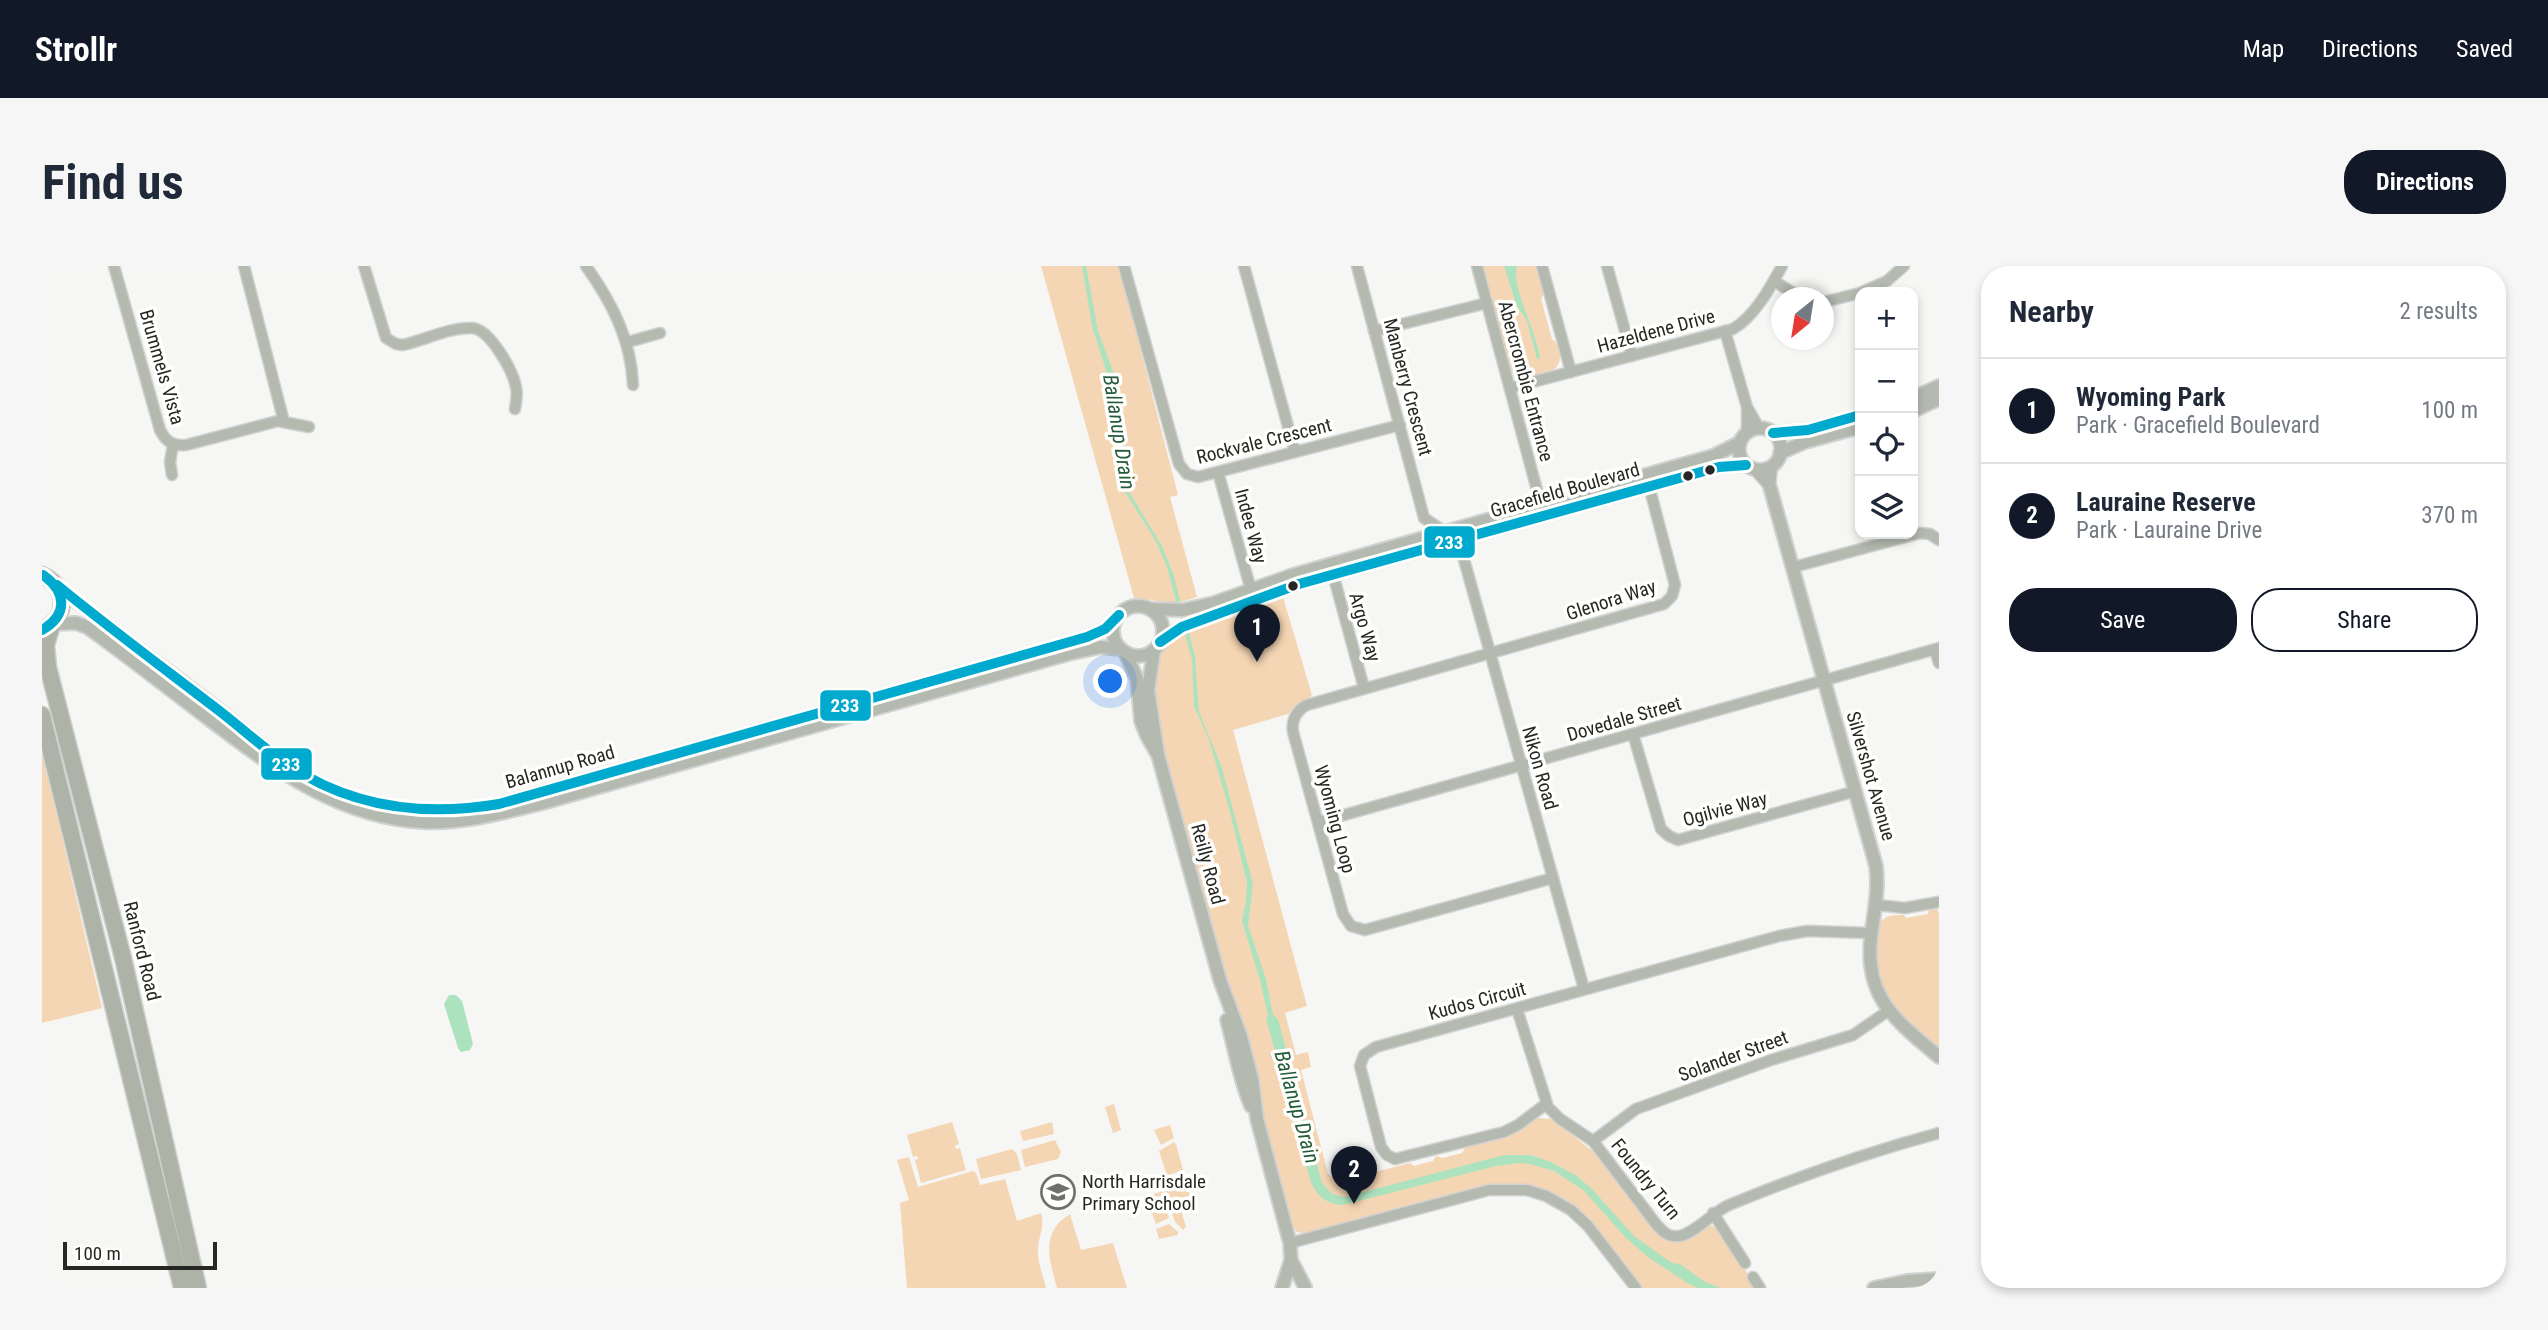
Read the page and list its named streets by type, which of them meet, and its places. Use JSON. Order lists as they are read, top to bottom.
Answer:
{
  "streets": {
    "main road": ["Ranford Road"],
    "street": [
      "Hazeldene Drive",
      "Brummels Vista",
      "Abercrombie Entrance",
      "Manberry Crescent",
      "Rockvale Crescent",
      "Gracefield Boulevard",
      "Indee Way",
      "Glenora Way",
      "Argo Way",
      "Dovedale Street",
      "Balannup Road",
      "Nikon Road",
      "Silvershot Avenue",
      "Ogilvie Way",
      "Wyoming Loop",
      "Reilly Road",
      "Kudos Circuit",
      "Solander Street",
      "Foundry Turn"
    ]
  },
  "crossings": [
    ["Hazeldene Drive", "Abercrombie Entrance"],
    ["Abercrombie Entrance", "Gracefield Boulevard"],
    ["Manberry Crescent", "Rockvale Crescent"],
    ["Rockvale Crescent", "Indee Way"],
    ["Gracefield Boulevard", "Indee Way"],
    ["Gracefield Boulevard", "Glenora Way"],
    ["Gracefield Boulevard", "Argo Way"],
    ["Gracefield Boulevard", "Balannup Road"],
    ["Gracefield Boulevard", "Silvershot Avenue"],
    ["Gracefield Boulevard", "Reilly Road"],
    ["Glenora Way", "Nikon Road"],
    ["Glenora Way", "Wyoming Loop"],
    ["Argo Way", "Wyoming Loop"],
    ["Dovedale Street", "Nikon Road"],
    ["Dovedale Street", "Silvershot Avenue"],
    ["Dovedale Street", "Ogilvie Way"],
    ["Dovedale Street", "Wyoming Loop"],
    ["Balannup Road", "Reilly Road"],
    ["Balannup Road", "Ranford Road"],
    ["Nikon Road", "Wyoming Loop"],
    ["Nikon Road", "Kudos Circuit"],
    ["Silvershot Avenue", "Ogilvie Way"],
    ["Silvershot Avenue", "Kudos Circuit"],
    ["Silvershot Avenue", "Solander Street"],
    ["Kudos Circuit", "Foundry Turn"],
    ["Solander Street", "Foundry Turn"]
  ],
  "water": ["Ballanup Drain"],
  "places": {
    "school or university": ["North Harrisdale Primary School"]
  },
  "lines": ["transit line 233"],
  "scale_bar": "100 m",
  "north": "bottom left",
  "page": {
    "header": "Strollr",
    "nav": ["Map", "Directions", "Saved"],
    "buttons": [
      "Directions",
      ["Save", "Share"]
    ],
    "title": "Find us",
    "heading": ["Nearby", "2 results"],
    "map_buttons": ["+", "−"],
    "list": [
      {
        "mark": "1",
        "name": "Wyoming Park",
        "note": "Park · Gracefield Boulevard",
        "value": "100 m"
      },
      {
        "mark": "2",
        "name": "Lauraine Reserve",
        "note": "Park · Lauraine Drive",
        "value": "370 m"
      }
    ],
    "pins": ["1", "2"],
    "scale": "100 m"
  }
}
